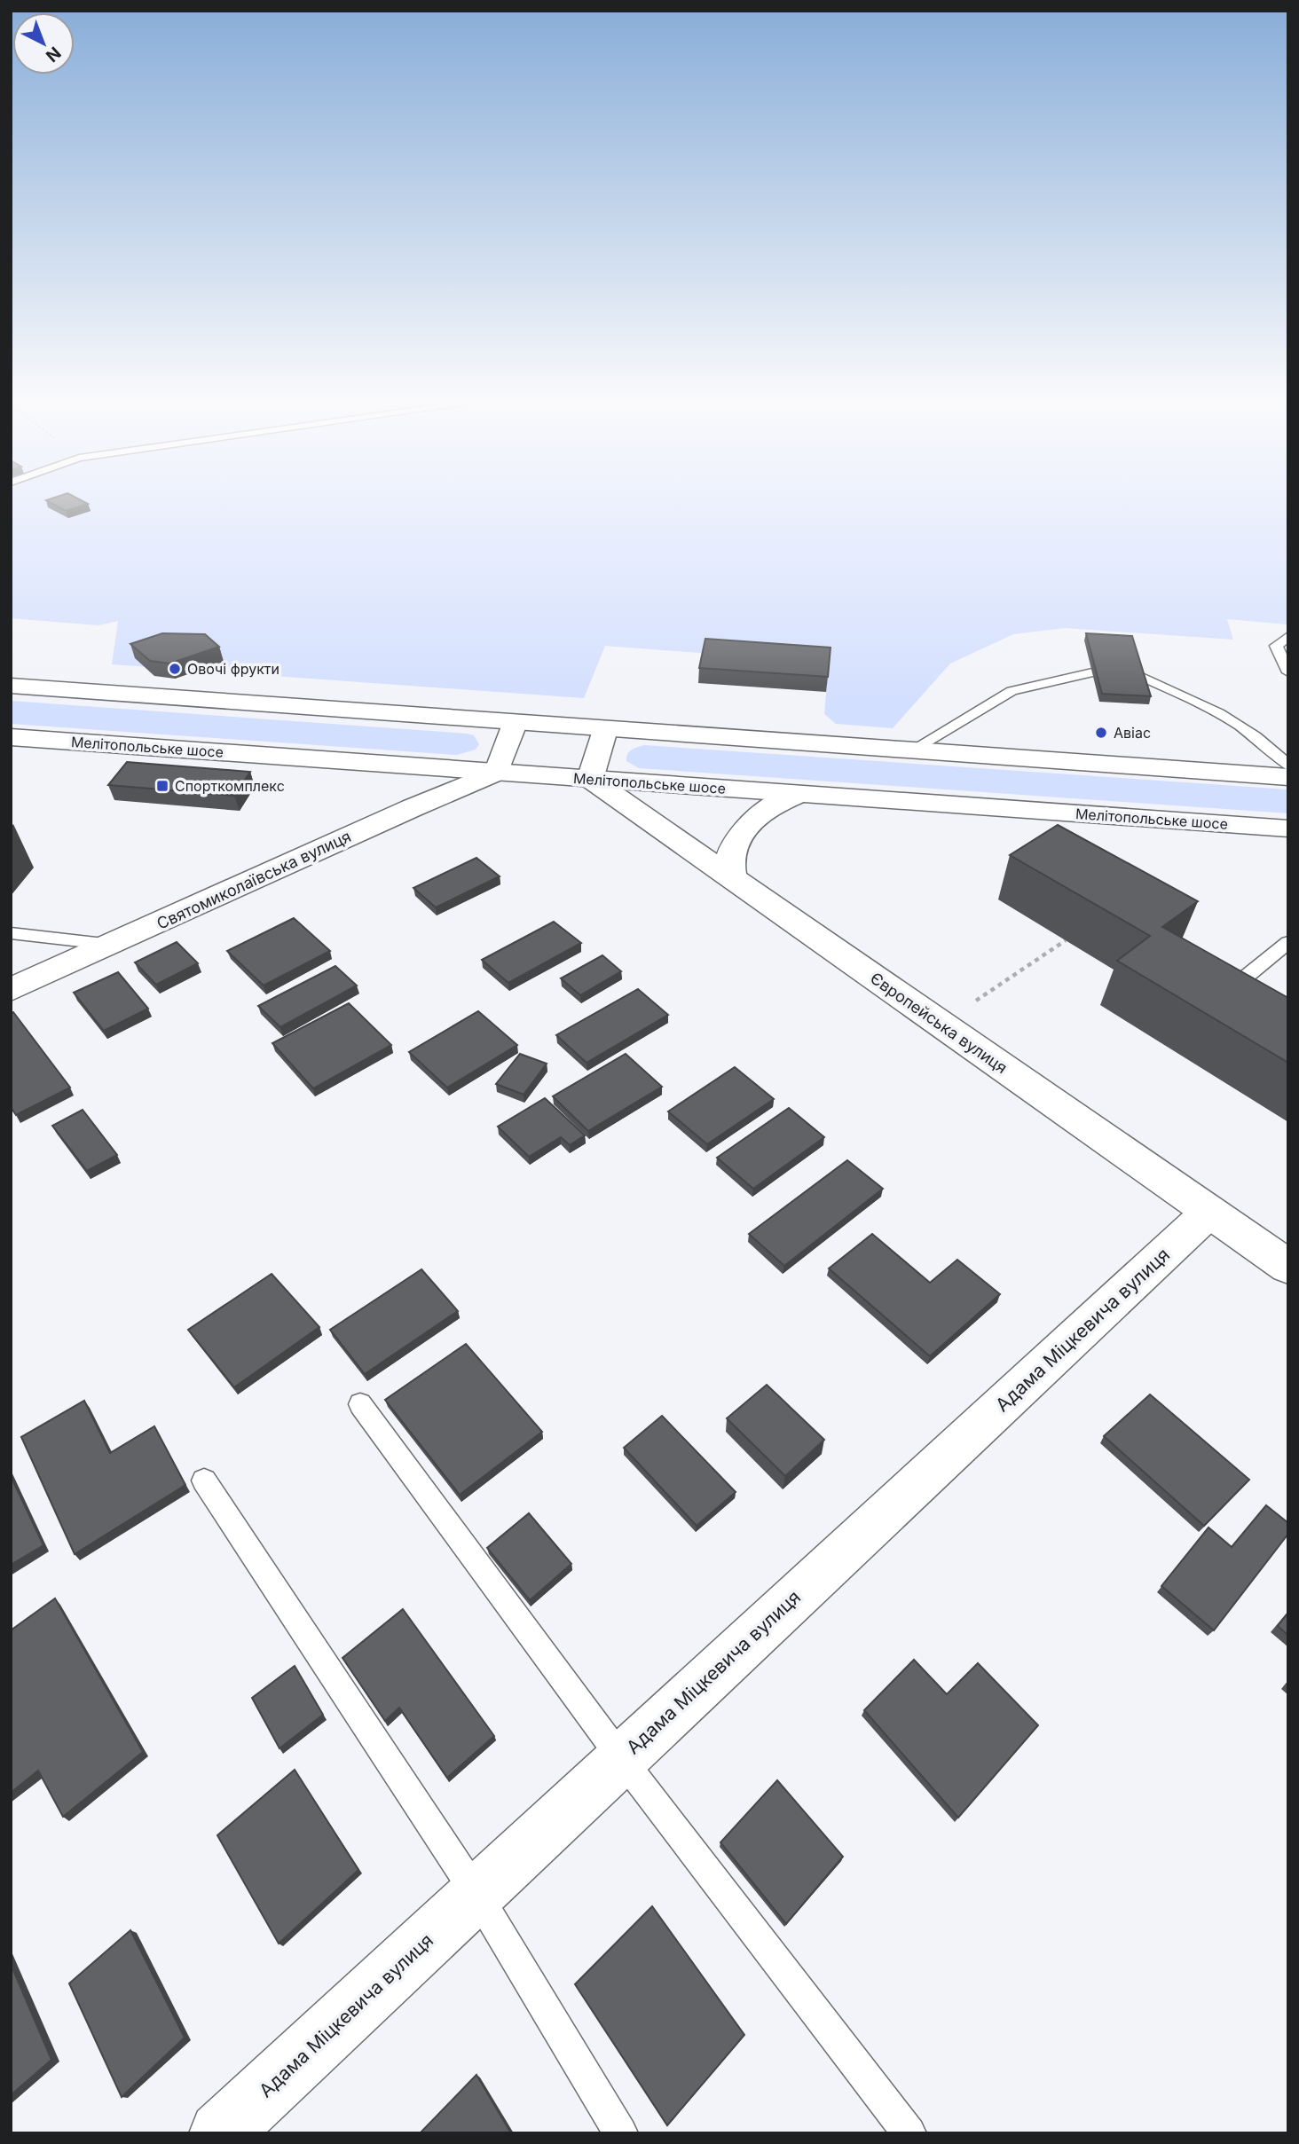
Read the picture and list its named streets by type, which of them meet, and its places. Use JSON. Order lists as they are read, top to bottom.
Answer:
{
  "streets": {
    "main road": [
      "Мелітопольське шосе",
      "Святомиколаївська вулиця",
      "Європейська вулиця",
      "Адама Міцкевича вулиця"
    ]
  },
  "crossings": [
    ["Мелітопольське шосе", "Святомиколаївська вулиця"],
    ["Мелітопольське шосе", "Європейська вулиця"],
    ["Європейська вулиця", "Адама Міцкевича вулиця"]
  ],
  "places": {
    "other": ["Овочі фрукти", "Авіас"],
    "transit": ["Спорткомплекс"]
  },
  "north": "bottom right"
}
